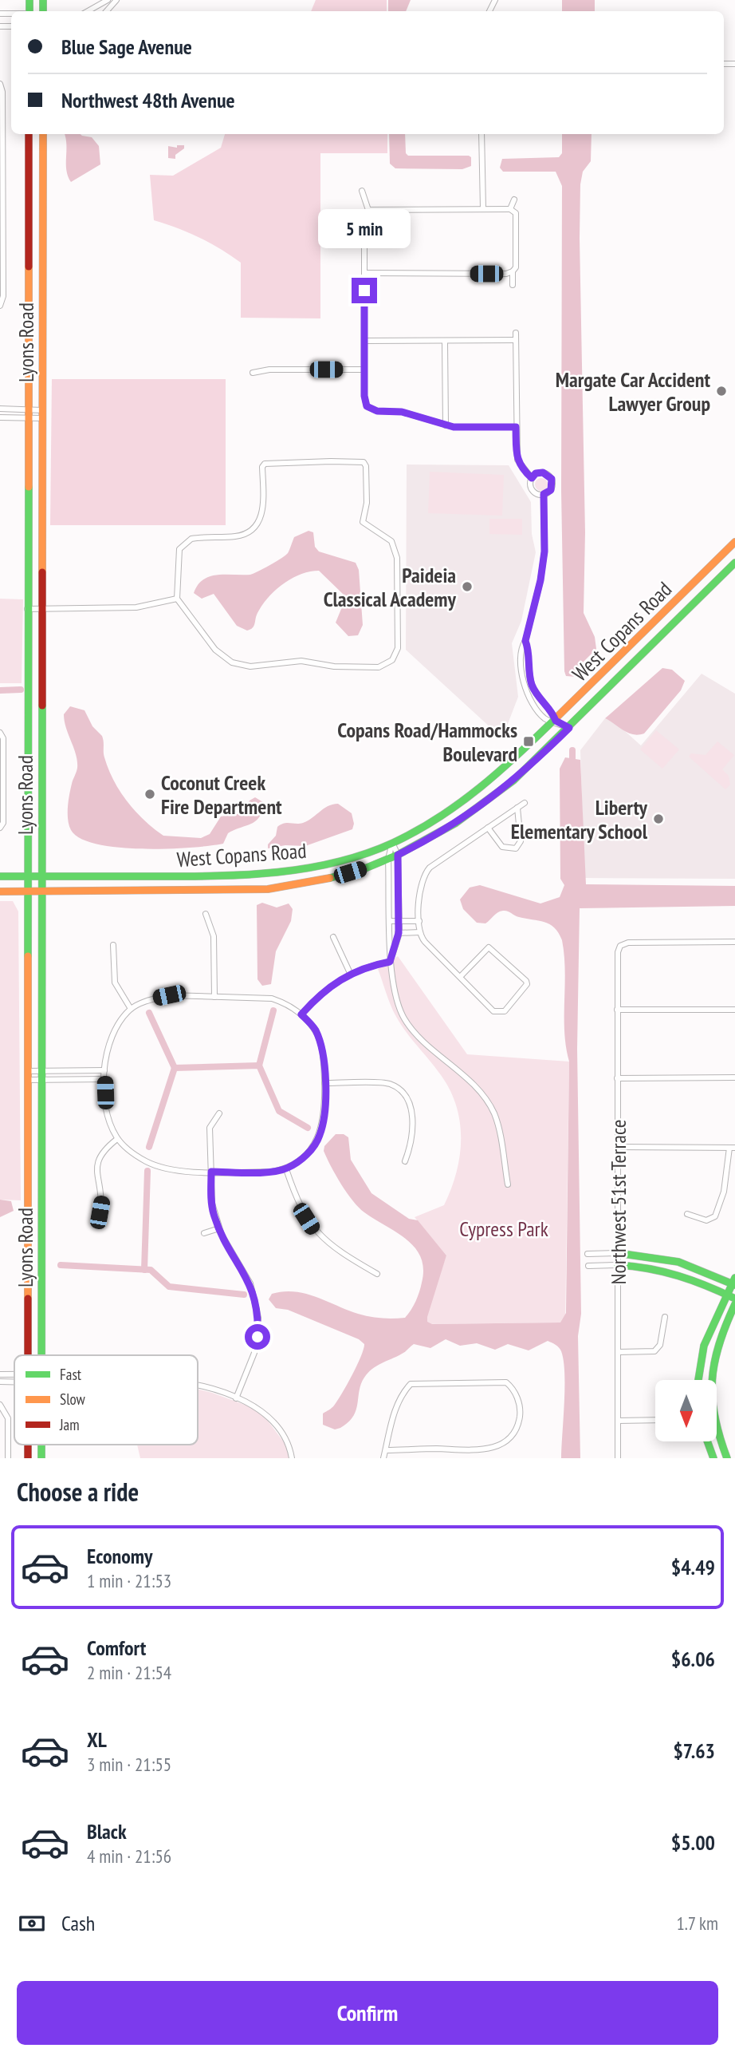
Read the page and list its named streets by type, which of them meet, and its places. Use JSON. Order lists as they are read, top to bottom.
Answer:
{
  "streets": {
    "main road": ["Lyons Road", "West Copans Road"],
    "street": ["Northwest 51st Terrace"]
  },
  "crossings": [
    ["Lyons Road", "West Copans Road"]
  ],
  "parks": ["Cypress Park"],
  "places": {
    "other": [
      "Margate Car Accident Lawyer Group",
      "Paideia Classical Academy",
      "Coconut Creek Fire Department",
      "Liberty Elementary School"
    ],
    "transit": ["Copans Road/Hammocks Boulevard"]
  },
  "legend": ["Fast", "Slow", "Jam"],
  "north": "bottom",
  "page": {
    "banner": ["Blue Sage Avenue", "Northwest 48th Avenue"],
    "bubble": "5 min",
    "heading": "Choose a ride",
    "list": [
      {
        "name": "Economy",
        "note": "1 min · 21:53",
        "value": "$4.49"
      },
      {
        "name": "Comfort",
        "note": "2 min · 21:54",
        "value": "$6.06"
      },
      {
        "name": "XL",
        "note": "3 min · 21:55",
        "value": "$7.63"
      },
      {
        "name": "Black",
        "note": "4 min · 21:56",
        "value": "$5.00"
      }
    ],
    "pay": ["Cash", "1.7 km"],
    "buttons": "Confirm"
  }
}
